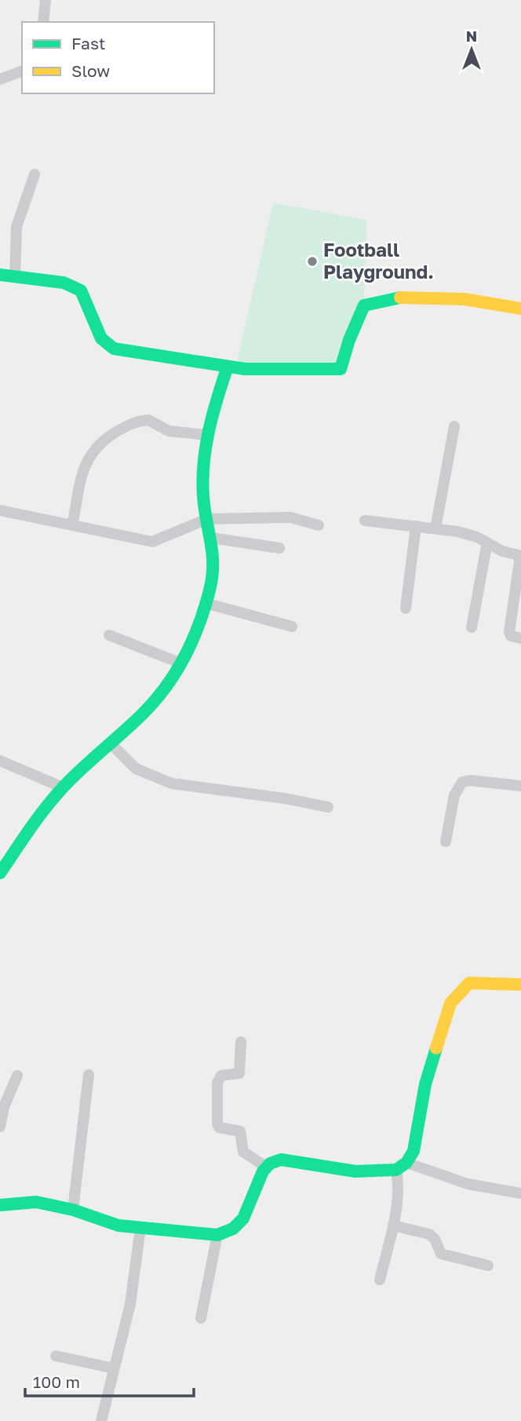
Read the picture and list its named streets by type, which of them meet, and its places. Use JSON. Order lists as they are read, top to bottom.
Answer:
{
  "places": ["Football Playground."],
  "legend": ["Fast", "Slow"],
  "scale_bar": "100 m",
  "north": "top"
}
